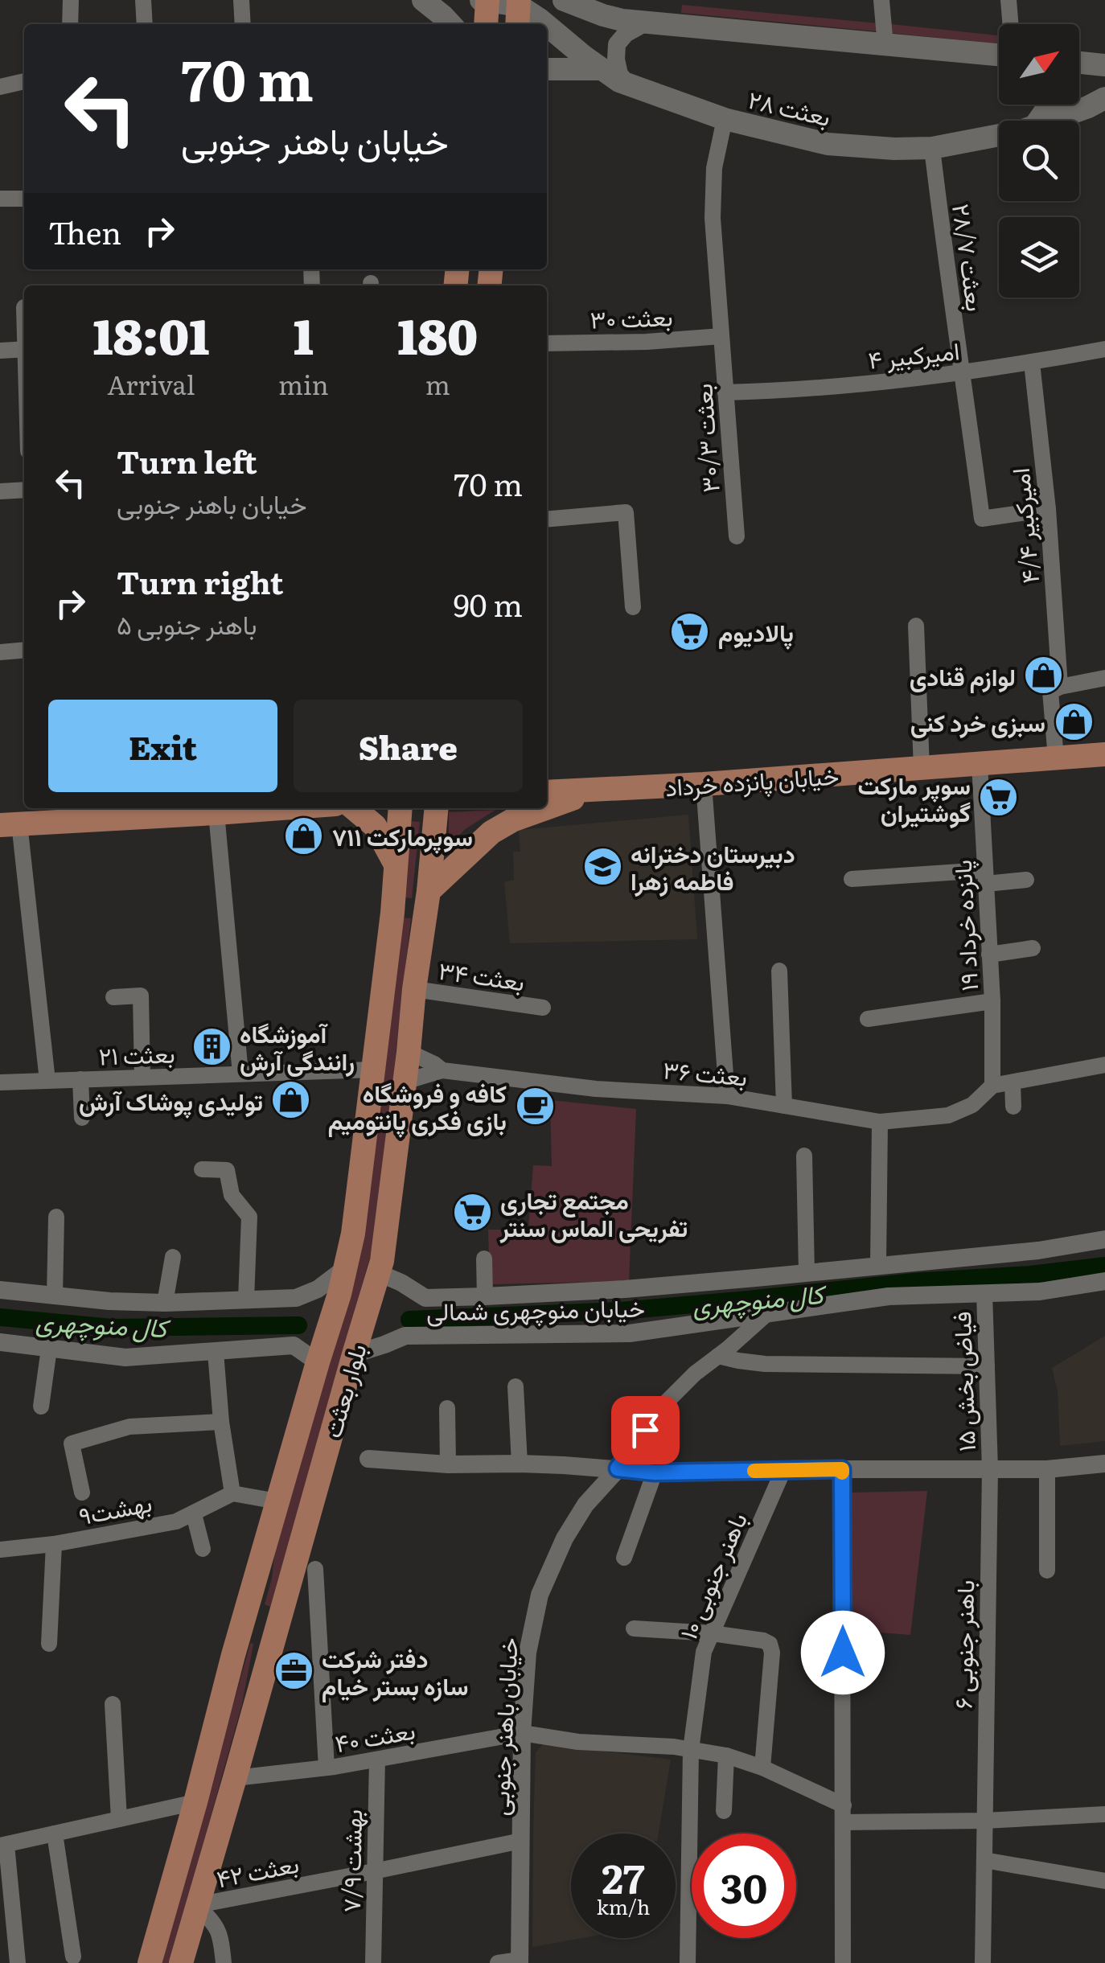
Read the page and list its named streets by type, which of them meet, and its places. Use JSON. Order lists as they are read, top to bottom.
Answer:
{
  "streets": {
    "main road": ["بعثت ۲۸", "خیابان پانزده خرداد", "بلوار بعثت"],
    "street": [
      "بعثت ۲۸/۷",
      "بعثت ۳۰",
      "امیرکبیر ۴",
      "بعثت ۳۰/۳",
      "امیرکبیر ۴/۴",
      "پانزده خرداد ۱۹",
      "بعثت ۳۴",
      "بعثت ۲۱",
      "بعثت ۳۶",
      "خیابان منوچهری شمالی",
      "فیاض بخش ۱۵",
      "بهشت۹",
      "باهنر جنوبی ۱۰",
      "باهنر جنوبی ۶",
      "خیابان باهنر جنوبی",
      "بعثت ۴۰",
      "بهشت ۷/۹",
      "بعثت ۴۲"
    ]
  },
  "crossings": [
    ["بعثت ۲۸", "بعثت ۲۸/۷"],
    ["بعثت ۲۸", "بعثت ۳۰/۳"],
    ["بعثت ۲۸/۷", "امیرکبیر ۴"],
    ["بعثت ۲۸/۷", "امیرکبیر ۴/۴"],
    ["بعثت ۳۰", "بعثت ۳۰/۳"],
    ["امیرکبیر ۴", "بعثت ۳۰/۳"],
    ["امیرکبیر ۴", "امیرکبیر ۴/۴"],
    ["امیرکبیر ۴/۴", "خیابان پانزده خرداد"],
    ["خیابان پانزده خرداد", "پانزده خرداد ۱۹"],
    ["پانزده خرداد ۱۹", "بعثت ۳۶"],
    ["بعثت ۳۴", "بلوار بعثت"],
    ["بعثت ۲۱", "بلوار بعثت"],
    ["بعثت ۳۶", "بلوار بعثت"],
    ["خیابان منوچهری شمالی", "فیاض بخش ۱۵"],
    ["خیابان منوچهری شمالی", "بلوار بعثت"],
    ["فیاض بخش ۱۵", "باهنر جنوبی ۶"],
    ["بلوار بعثت", "بعثت ۴۰"],
    ["بلوار بعثت", "بعثت ۴۲"],
    ["باهنر جنوبی ۱۰", "بعثت ۴۰"],
    ["خیابان باهنر جنوبی", "بعثت ۴۰"],
    ["خیابان باهنر جنوبی", "بعثت ۴۲"],
    ["بعثت ۴۰", "بهشت ۷/۹"],
    ["بهشت ۷/۹", "بعثت ۴۲"]
  ],
  "water": ["کال منوچهری"],
  "places": {
    "supermarket": ["پالادیوم", "سوپر مارکت گوشتیران", "مجتمع تجاری تفریحی الماس سنتر"],
    "shop": [
      "لوازم قنادی",
      "سبزی خرد کنی",
      "سوپرمارکت ۷۱۱",
      "تولیدی پوشاک آرش"
    ],
    "school or university": ["دبیرستان دخترانه فاطمه زهرا"],
    "building": ["آموزشگاه رانندگی آرش"],
    "cafe": ["کافه و فروشگاه بازی فکری پانتومیم"],
    "office": ["دفتر شرکت سازه بستر خیام"]
  },
  "north": "top right",
  "page": {
    "turn": ["70 m", "خیابان باهنر جنوبی"],
    "then": "Then",
    "eta": [
      "18:01",
      "Arrival",
      "1",
      "min",
      "180",
      "m"
    ],
    "list": [
      {
        "name": "Turn left",
        "note": "خیابان باهنر جنوبی",
        "value": "70 m"
      },
      {
        "name": "Turn right",
        "note": "باهنر جنوبی ۵",
        "value": "90 m"
      }
    ],
    "buttons": ["Exit", "Share"],
    "speed": "27 km/h",
    "limit": "30"
  }
}
